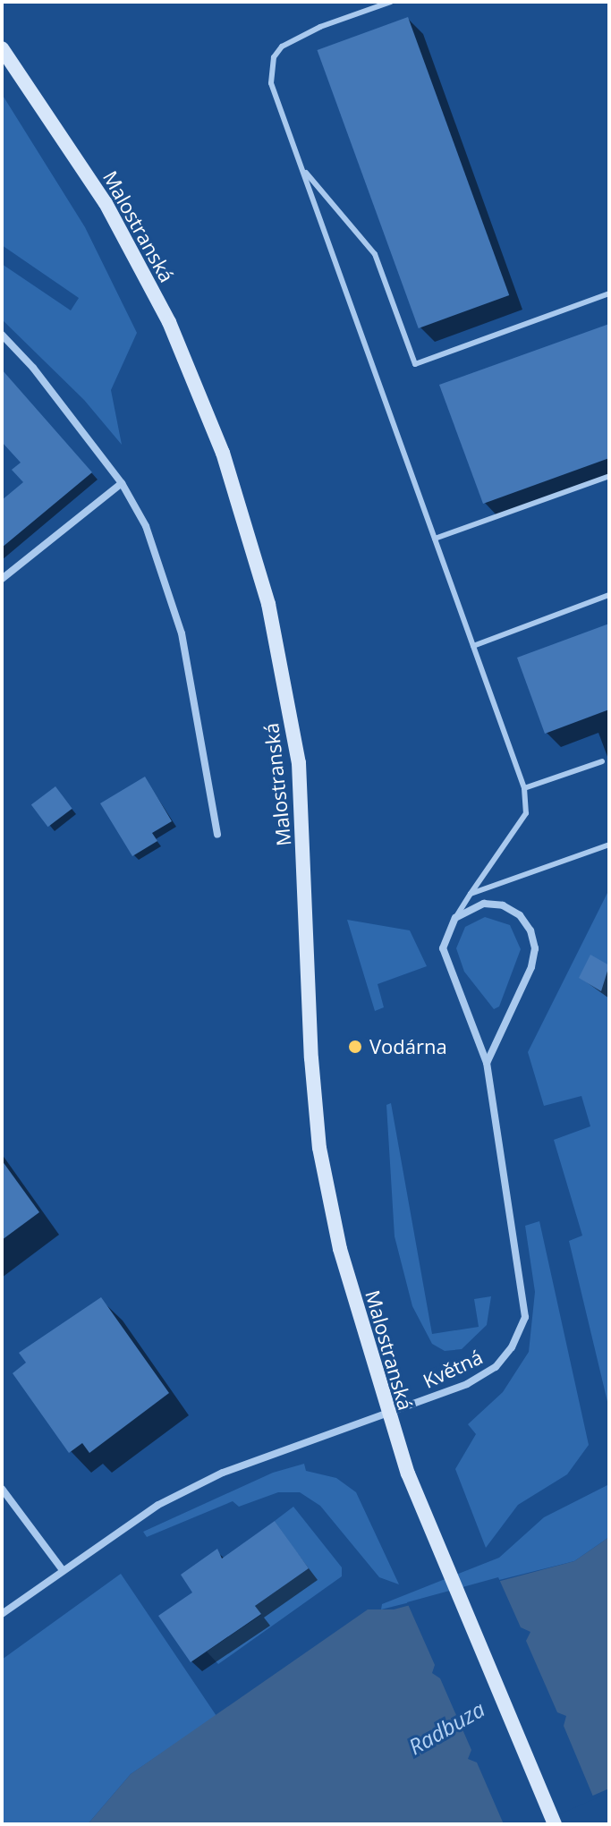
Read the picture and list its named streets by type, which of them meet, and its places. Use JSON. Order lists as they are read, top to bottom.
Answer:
{
  "streets": {
    "main road": ["Malostranská"],
    "street": ["Květná"]
  },
  "crossings": [
    ["Malostranská", "Květná"]
  ],
  "water": ["Radbuza"],
  "places": ["Vodárna"]
}
